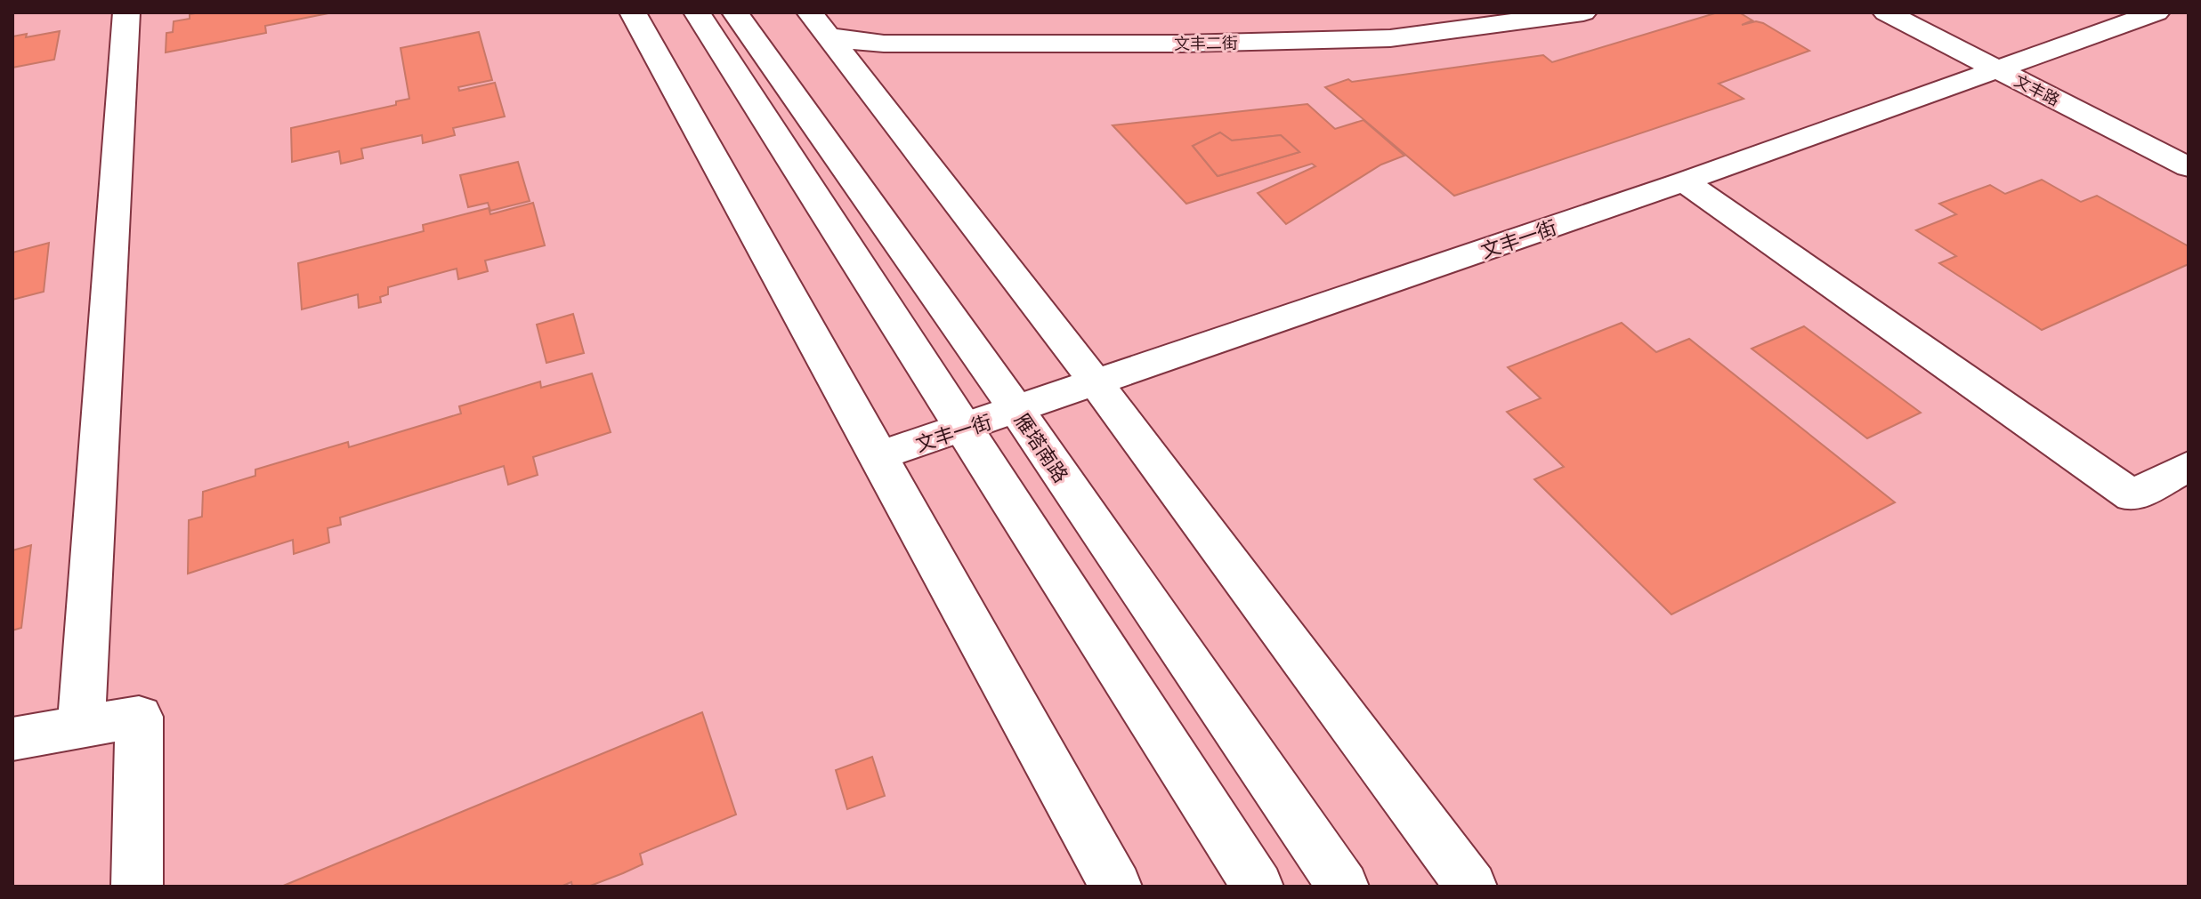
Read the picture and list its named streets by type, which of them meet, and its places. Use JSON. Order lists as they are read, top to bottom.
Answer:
{
  "streets": {
    "street": [
      "文丰二街",
      "文丰路",
      "文丰一街",
      "雁塔南路"
    ]
  },
  "crossings": [
    ["文丰路", "文丰一街"],
    ["文丰一街", "雁塔南路"]
  ]
}
